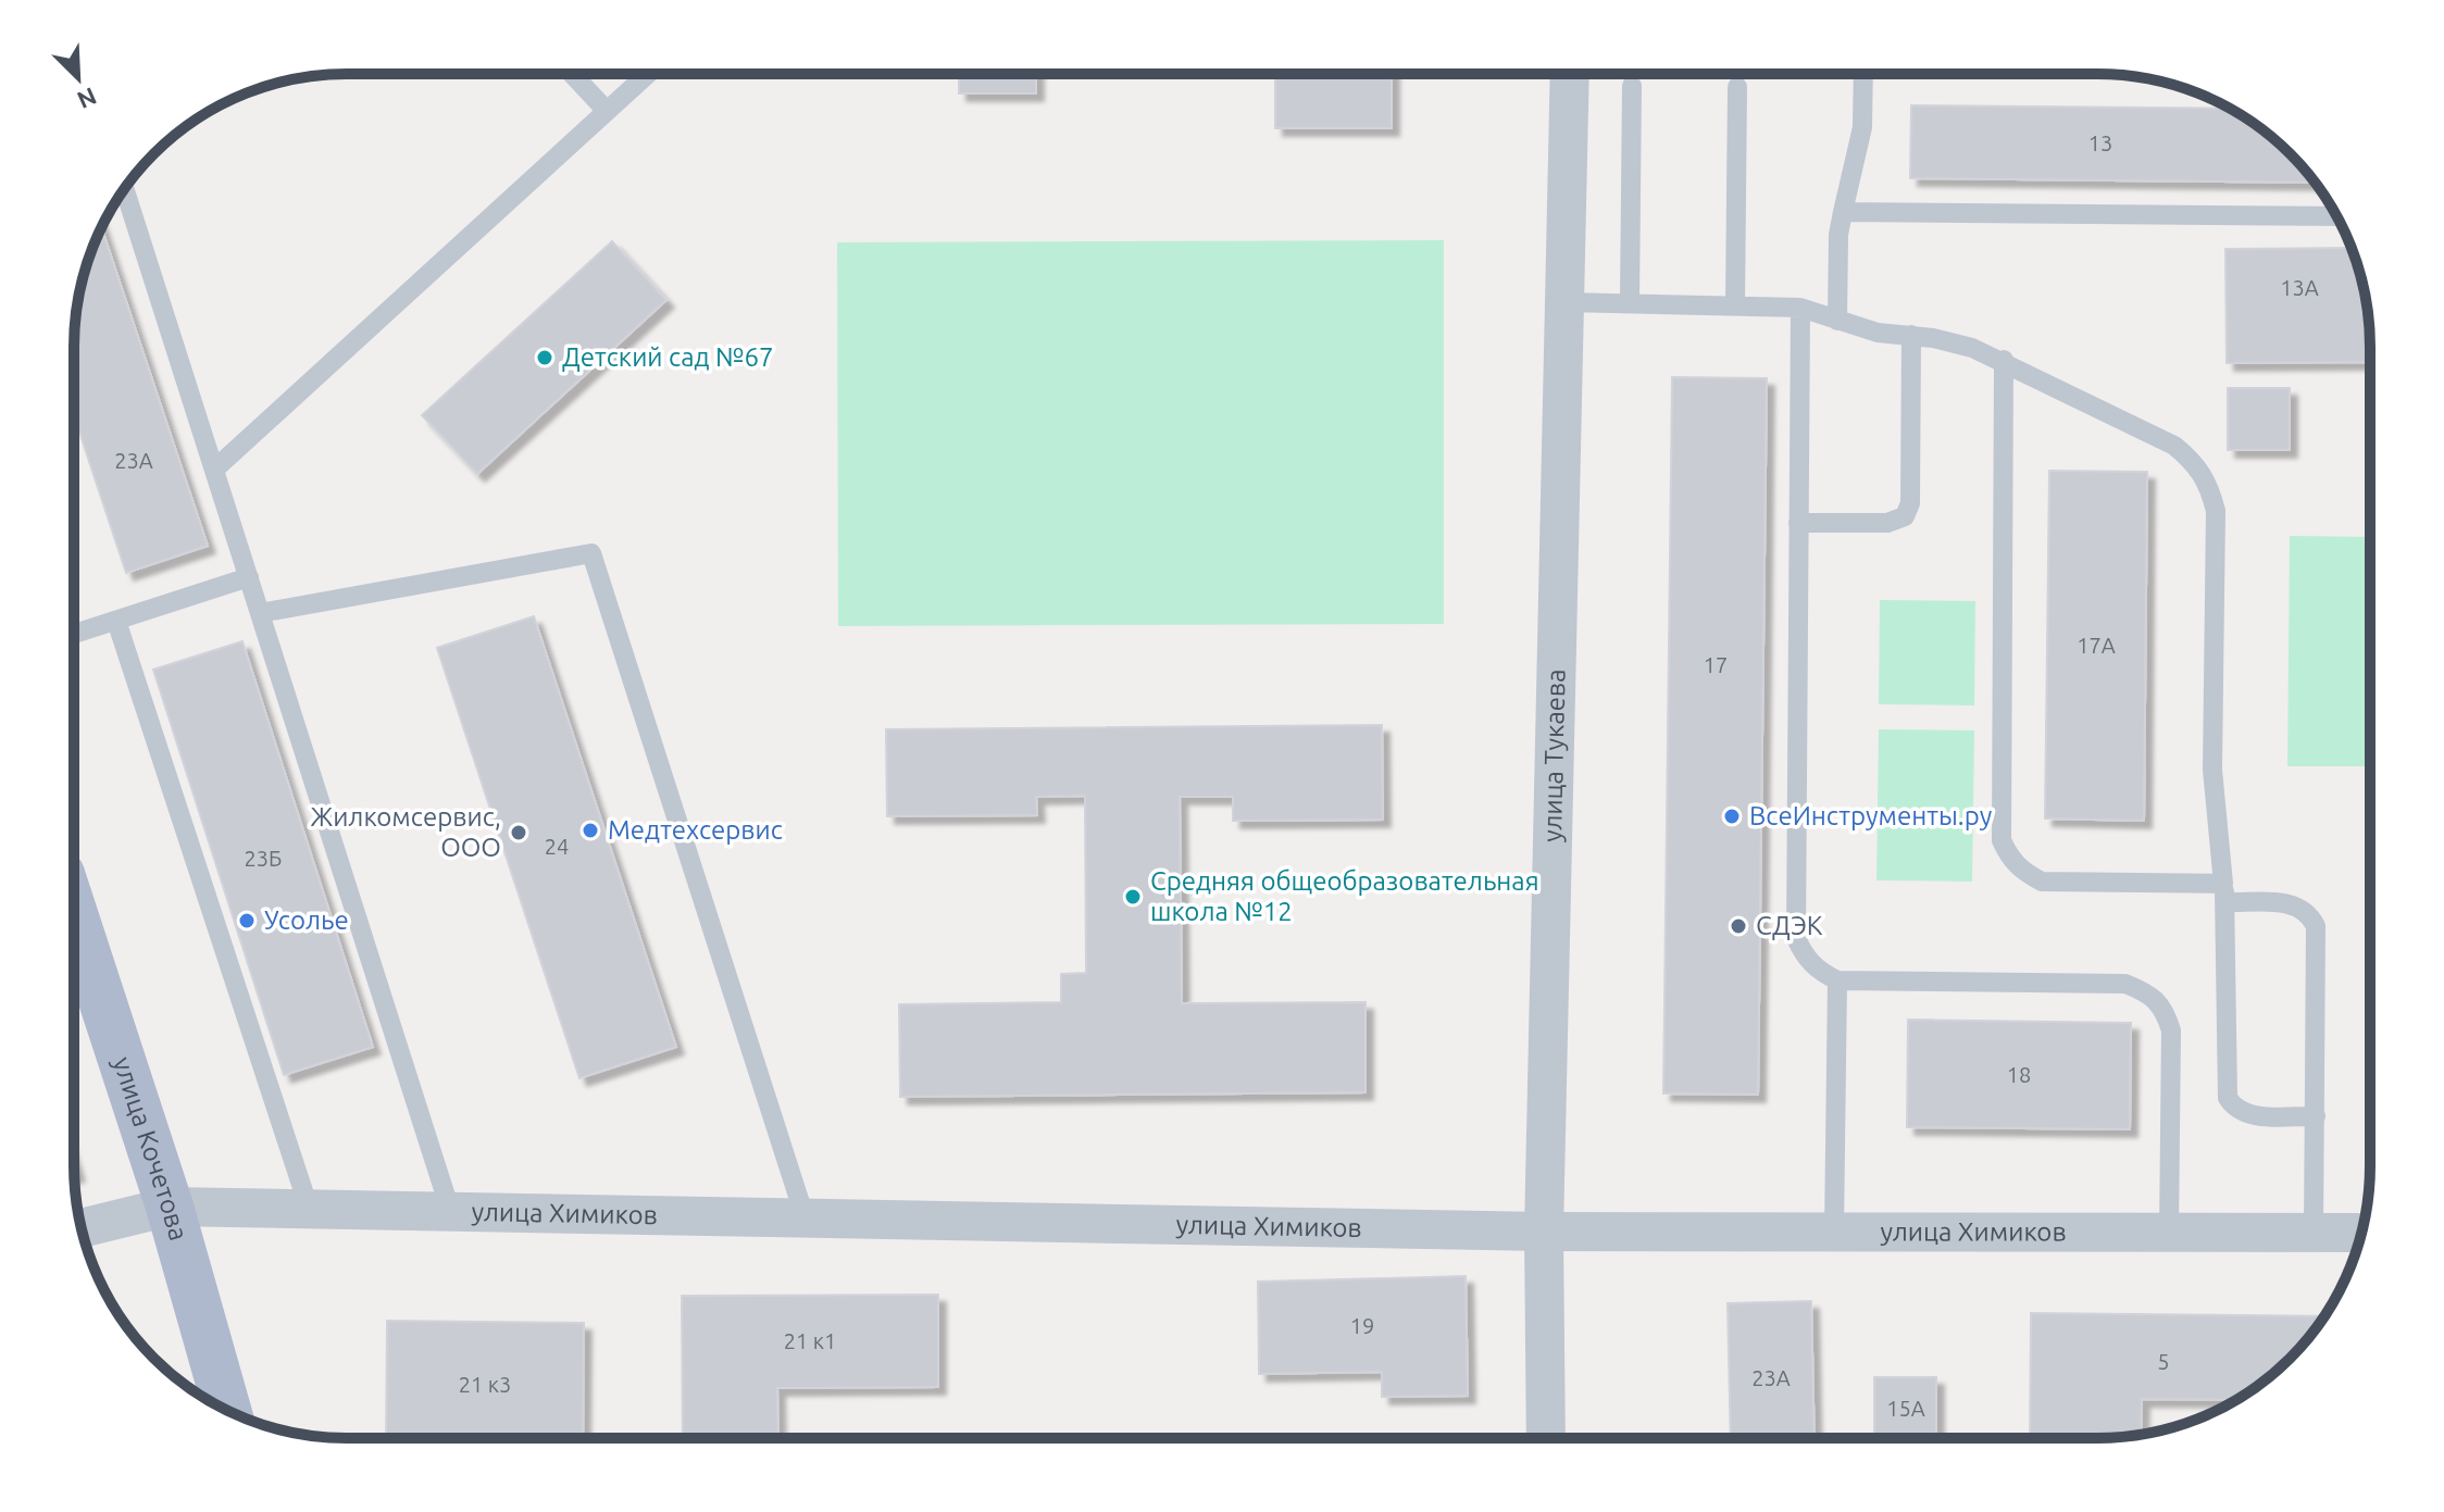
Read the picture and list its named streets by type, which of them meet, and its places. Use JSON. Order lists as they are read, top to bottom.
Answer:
{
  "streets": {
    "main road": ["улица Кочетова"],
    "street": ["улица Тукаева", "улица Химиков"]
  },
  "crossings": [
    ["улица Тукаева", "улица Химиков"],
    ["улица Кочетова", "улица Химиков"]
  ],
  "places": [
    "Детский сад №67",
    "ВсеИнструменты.ру",
    "Медтехсервис",
    "Жилкомсервис, ООО",
    "Средняя общеобразовательная школа №12",
    "Усолье",
    "СДЭК"
  ],
  "house_numbers": [
    "13",
    "13А",
    "23А",
    "17А",
    "17",
    "24",
    "23Б",
    "18",
    "19",
    "21 к1",
    "5",
    "23А",
    "21 к3",
    "15А"
  ],
  "north": "bottom right"
}
